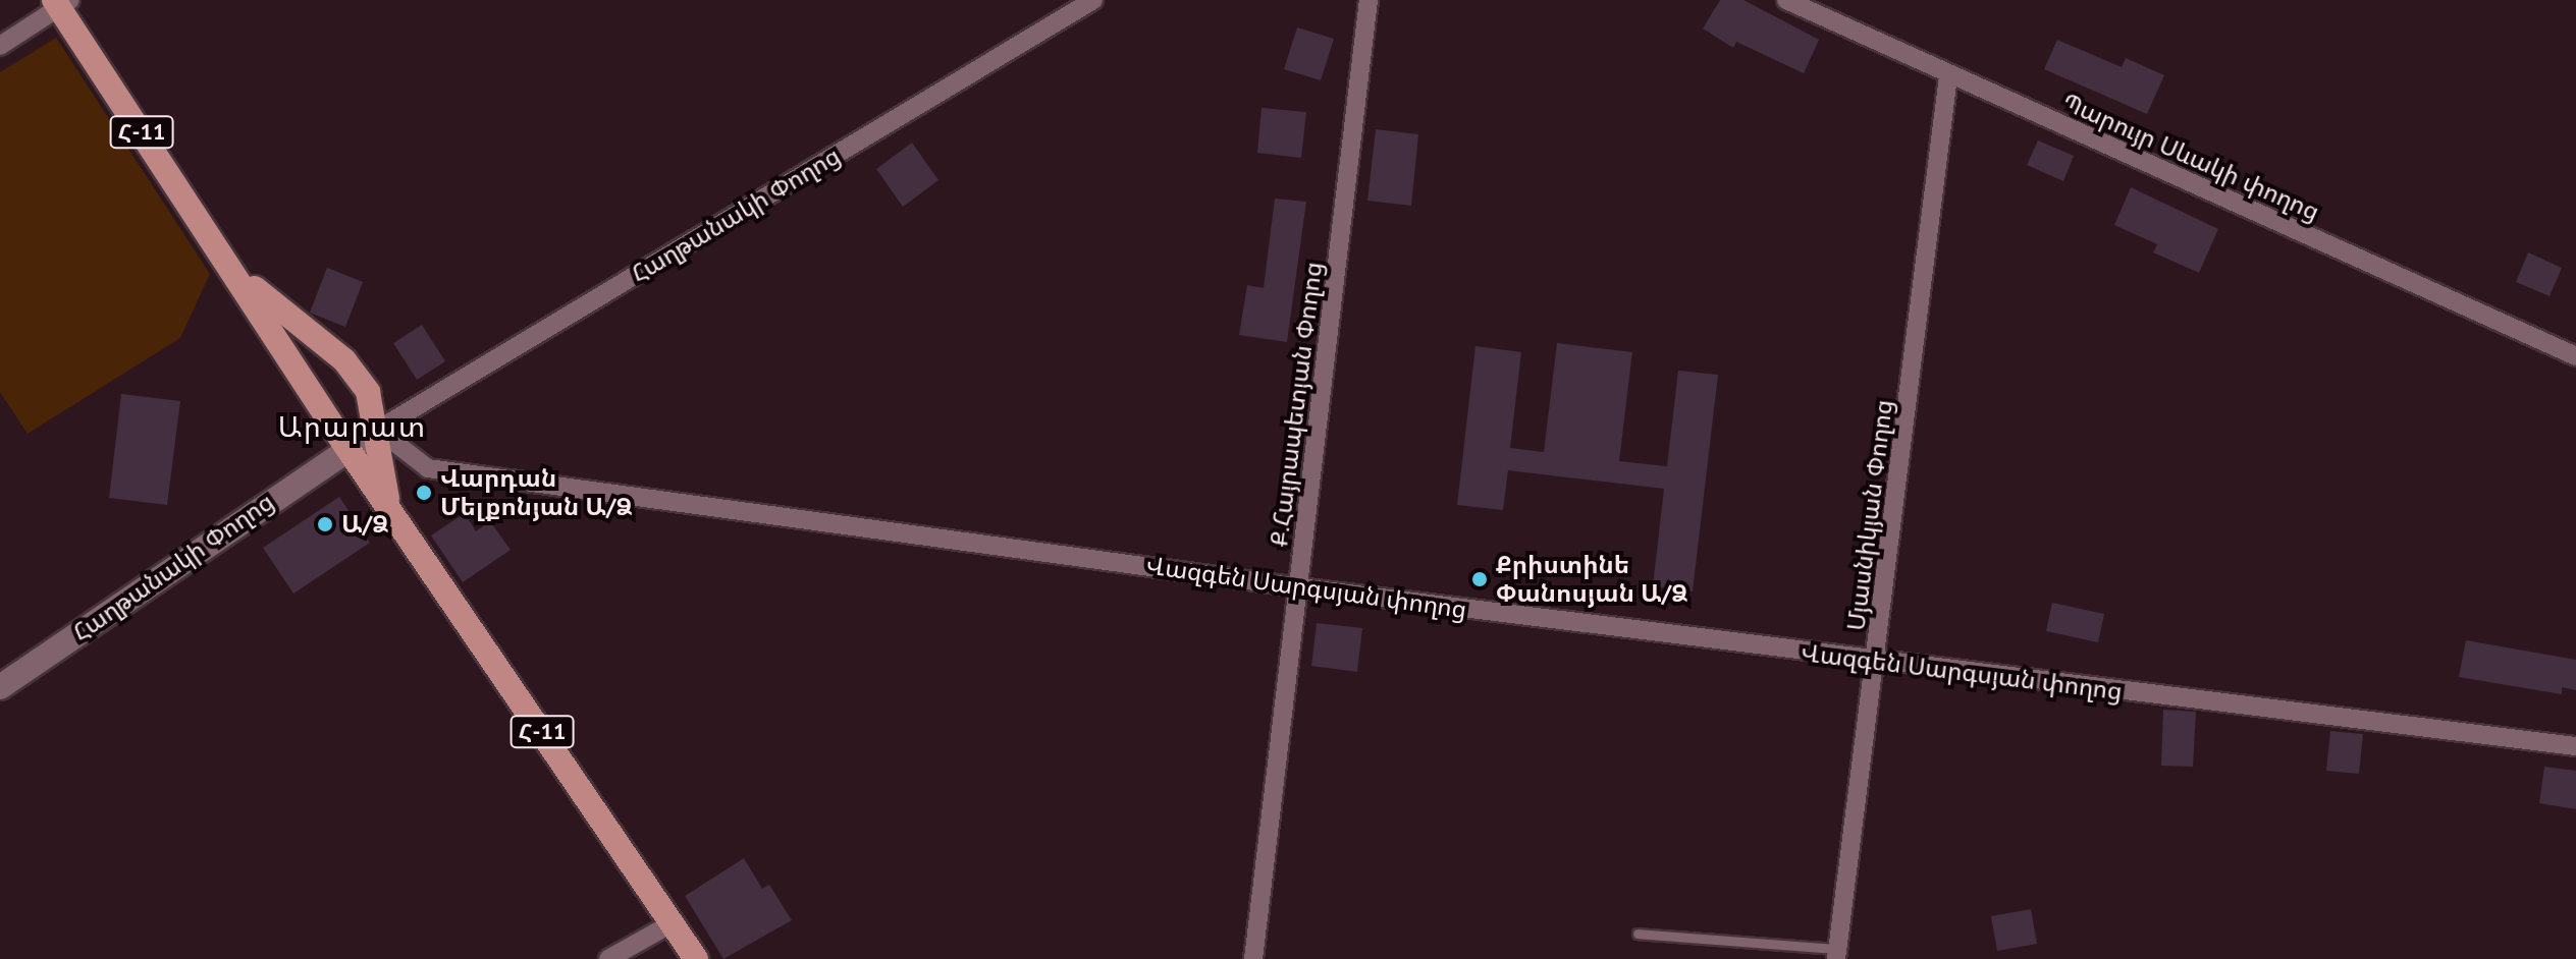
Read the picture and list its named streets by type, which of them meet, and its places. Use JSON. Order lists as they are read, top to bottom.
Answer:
{
  "streets": {
    "main road": ["Հ-11"],
    "street": [
      "Պարույր Սևակի փողոց",
      "Հաղթանակի Փողոց",
      "Ք.Հայրապետյան Փողոց",
      "Մյասնիկյան Փողոց",
      "Վազգեն Սարգսյան փողոց"
    ]
  },
  "crossings": [
    ["Հ-11", "Հաղթանակի Փողոց"],
    ["Հ-11", "Վազգեն Սարգսյան փողոց"],
    ["Պարույր Սևակի փողոց", "Մյասնիկյան Փողոց"],
    ["Հաղթանակի Փողոց", "Վազգեն Սարգսյան փողոց"],
    ["Ք.Հայրապետյան Փողոց", "Վազգեն Սարգսյան փողոց"],
    ["Մյասնիկյան Փողոց", "Վազգեն Սարգսյան փողոց"]
  ],
  "districts": ["Արարատ"],
  "places": ["Վարդան Մելքոնյան Ա/Ձ", "Ա/Ձ", "Քրիստինե Փանոսյան Ա/Ձ"]
}
